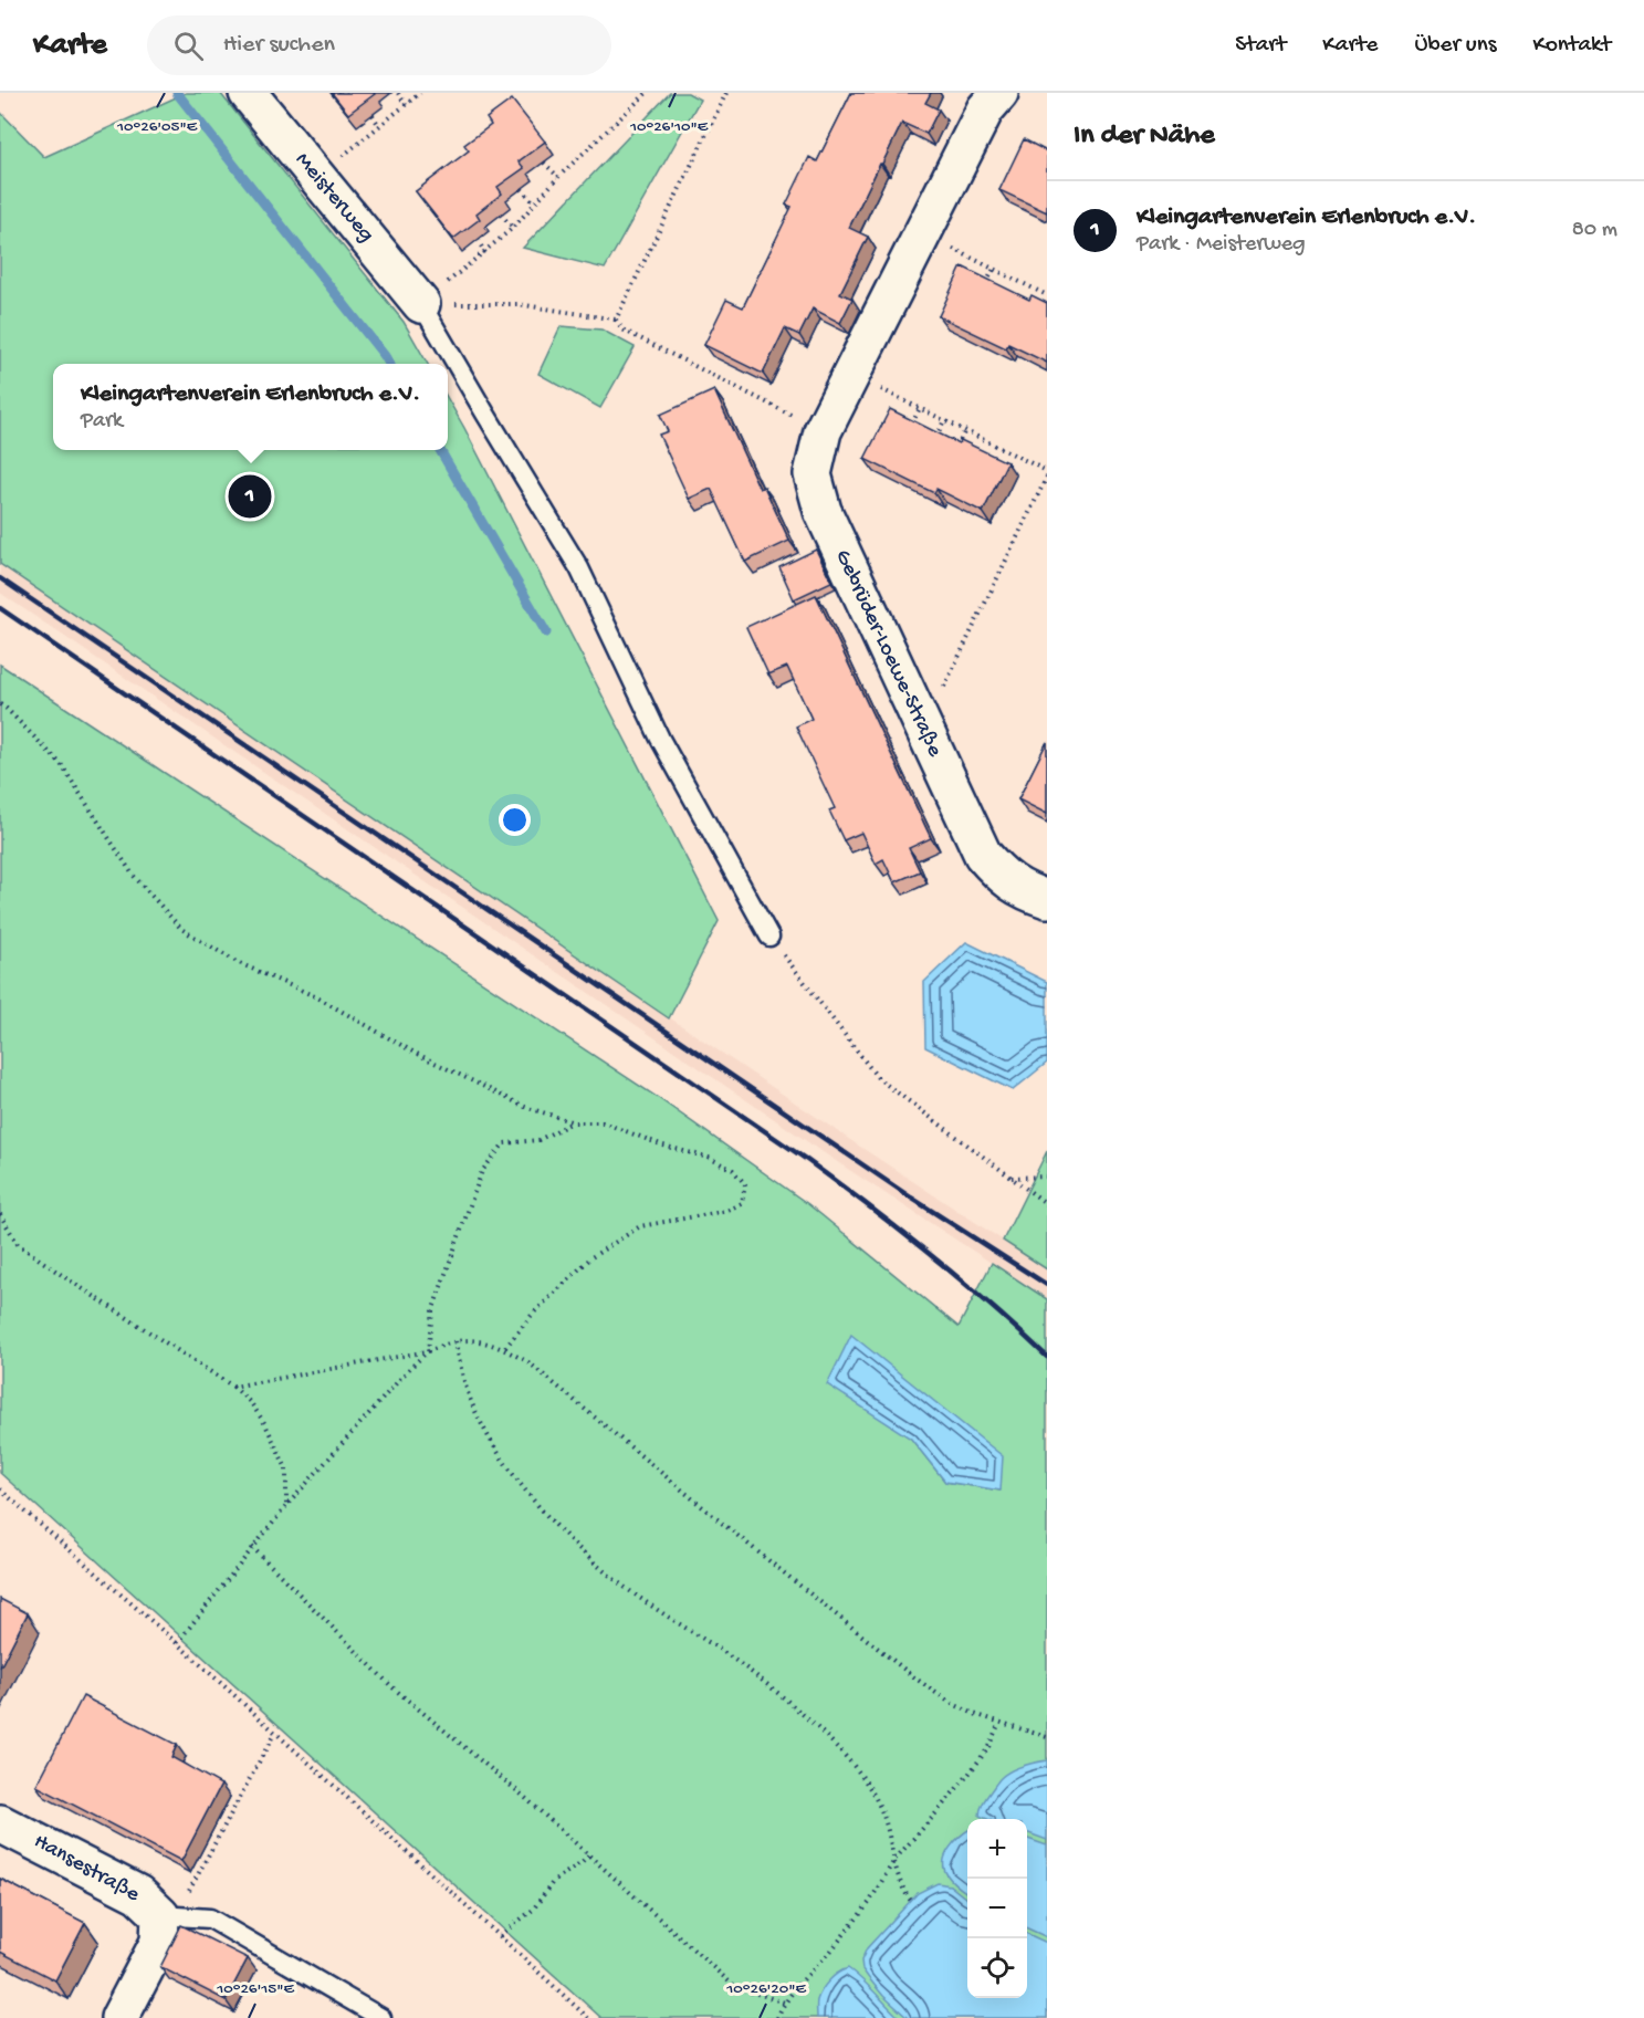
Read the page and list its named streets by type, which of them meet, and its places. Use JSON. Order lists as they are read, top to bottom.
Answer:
{
  "streets": {
    "street": ["Meisterweg", "Gebrüder-Loewe-Straße", "Hansestraße"]
  },
  "page": {
    "header": "Karte",
    "search": "Hier suchen",
    "nav": [
      "Start",
      "Karte",
      "Über uns",
      "Kontakt"
    ],
    "heading": "In der Nähe",
    "list": [
      {
        "mark": "1",
        "name": "Kleingartenverein Erlenbruch e.V.",
        "note": "Park · Meisterweg",
        "value": "80 m"
      }
    ],
    "popup": ["Kleingartenverein Erlenbruch e.V.", "Park"],
    "pins": "1",
    "map_buttons": ["+", "−"]
  },
  "coordinates": [
    "10°26'05\"E",
    "10°26'10\"E",
    "10°26'15\"E",
    "10°26'20\"E"
  ]
}
